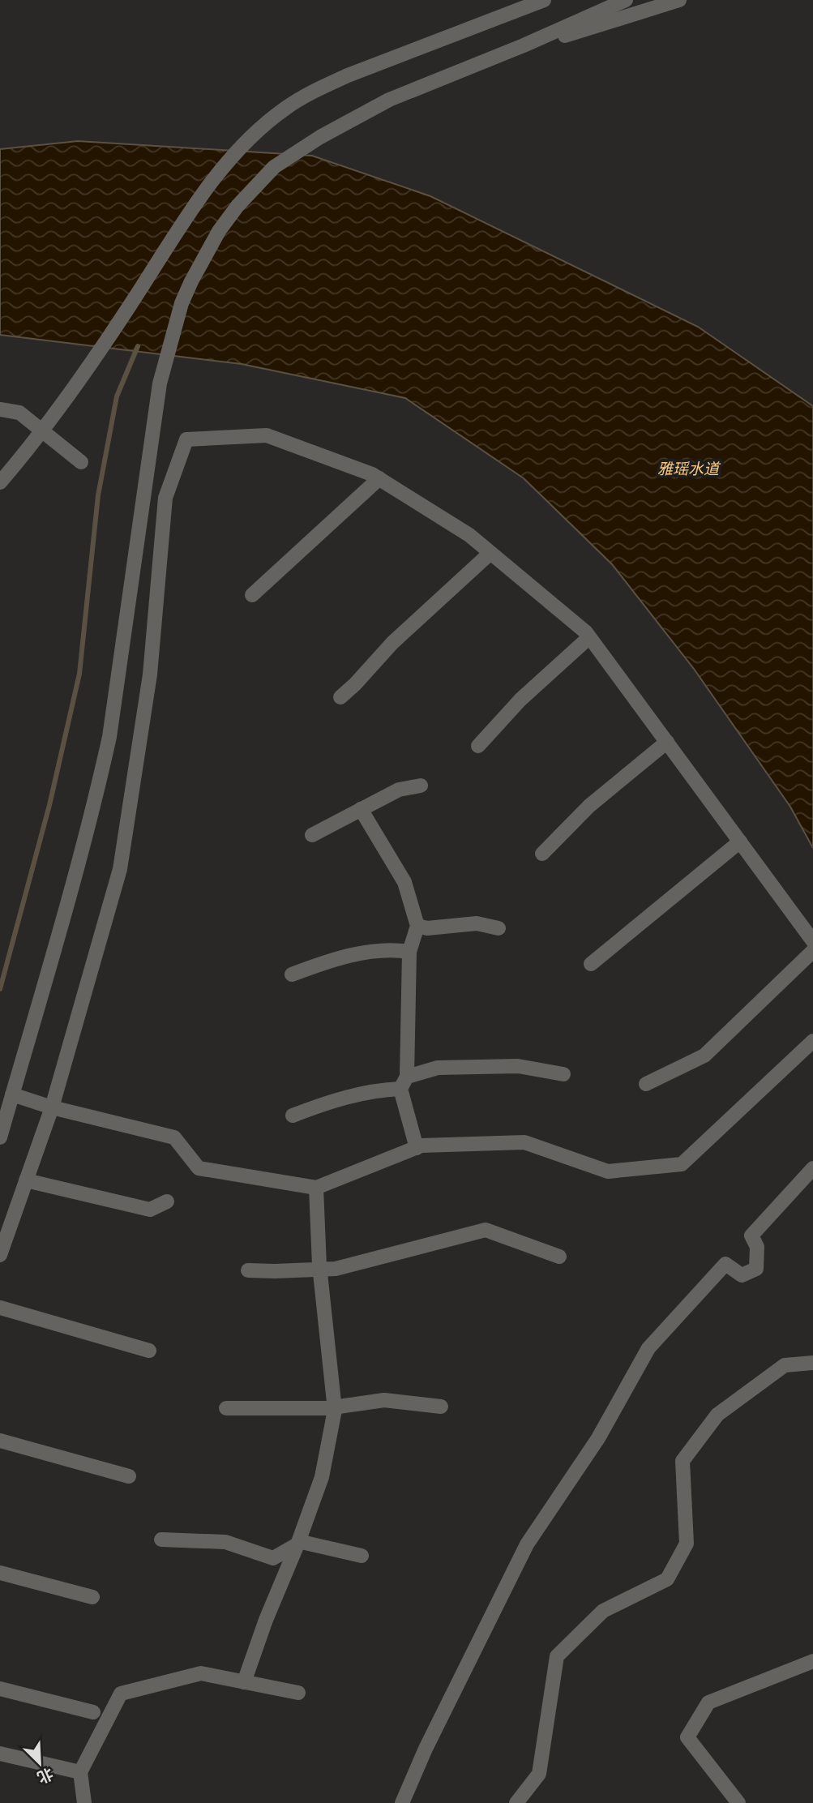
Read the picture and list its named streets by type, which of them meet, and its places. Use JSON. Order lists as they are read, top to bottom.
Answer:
{
  "water": ["雅瑶水道"],
  "north": "bottom right"
}
